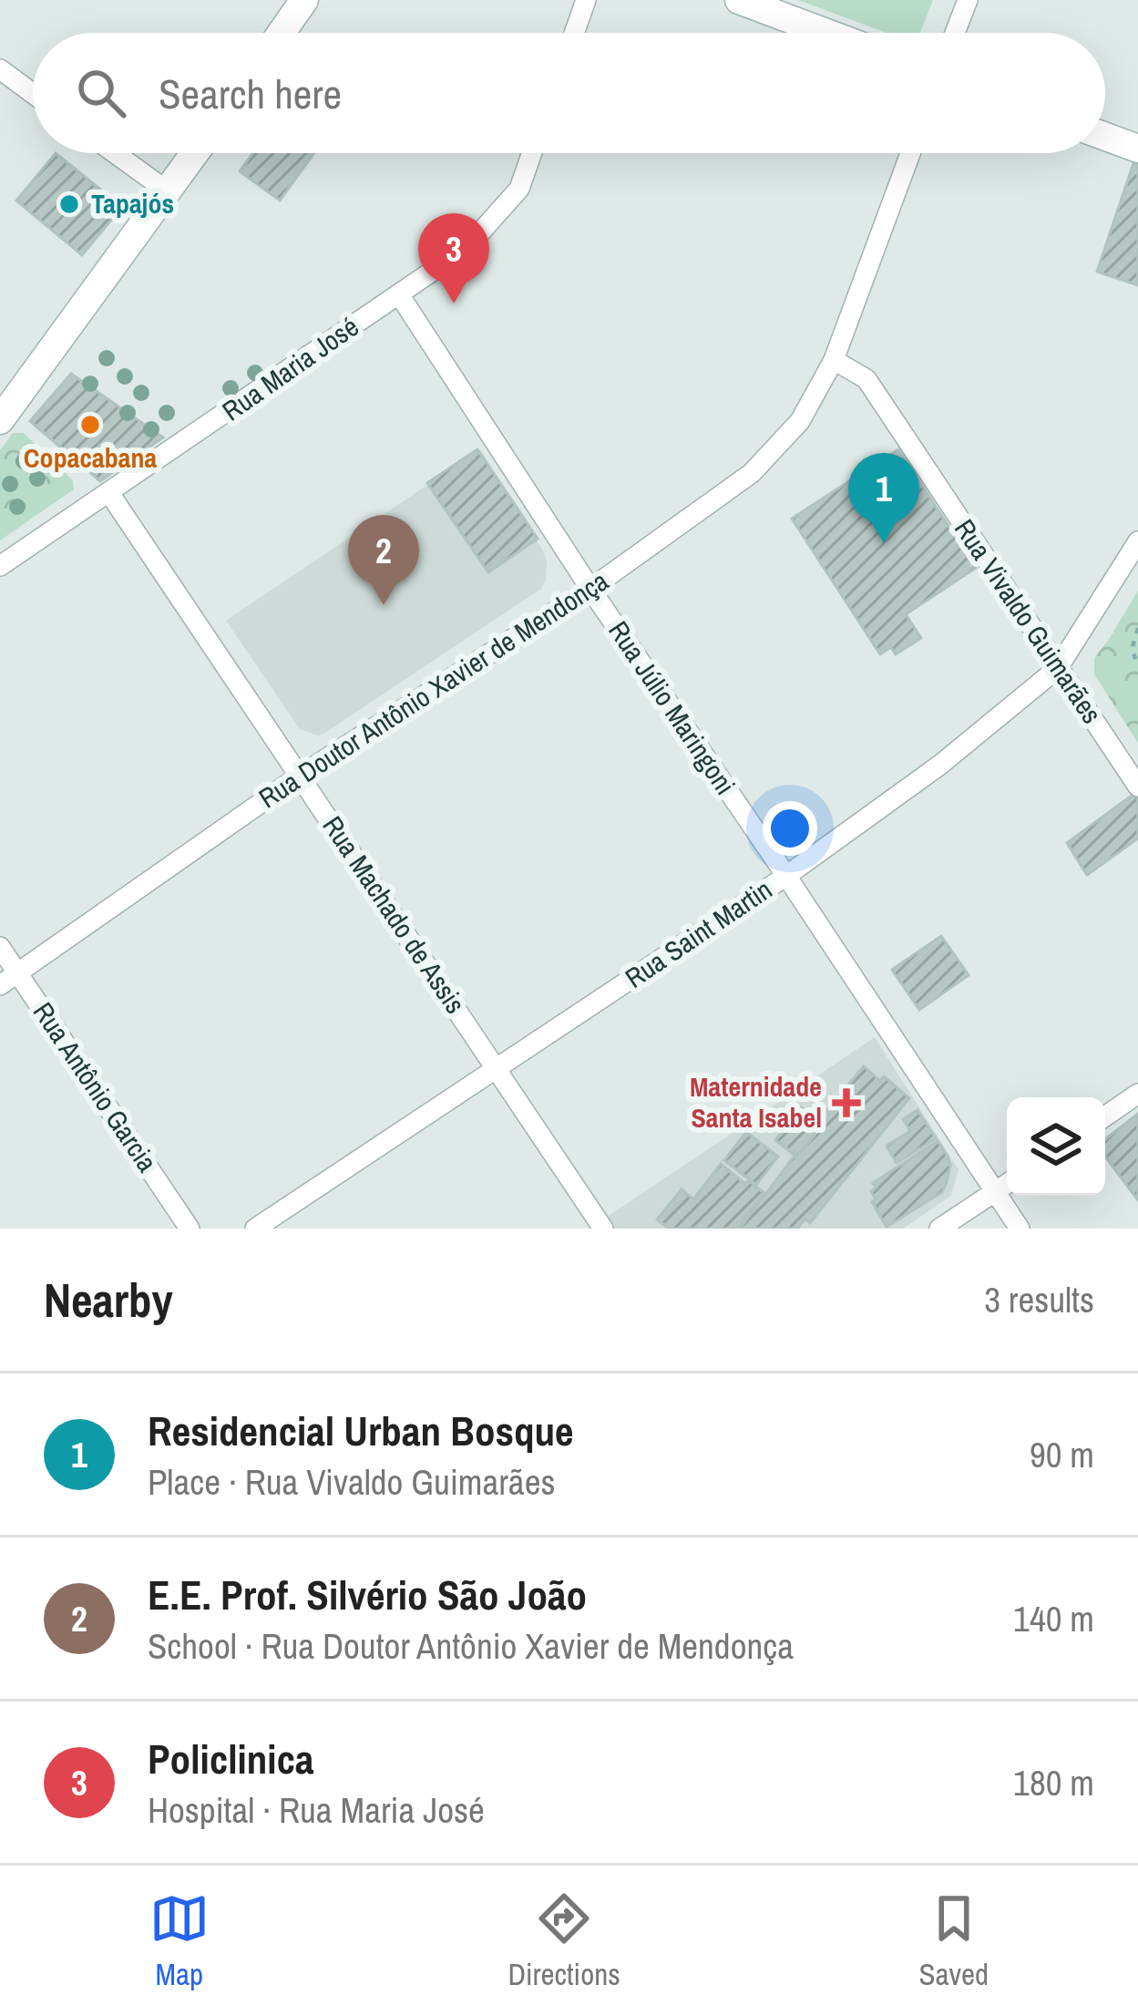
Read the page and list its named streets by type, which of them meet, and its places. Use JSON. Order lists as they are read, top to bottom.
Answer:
{
  "streets": {
    "street": [
      "Rua Maria José",
      "Rua Vivaldo Guimarães",
      "Rua Doutor Antônio Xavier de Mendonça",
      "Rua Júlio Maringoni",
      "Rua Machado de Assis",
      "Rua Saint Martin",
      "Rua Antônio Garcia"
    ]
  },
  "crossings": [
    ["Rua Maria José", "Rua Júlio Maringoni"],
    ["Rua Maria José", "Rua Machado de Assis"],
    ["Rua Vivaldo Guimarães", "Rua Doutor Antônio Xavier de Mendonça"],
    ["Rua Vivaldo Guimarães", "Rua Saint Martin"],
    ["Rua Doutor Antônio Xavier de Mendonça", "Rua Júlio Maringoni"],
    ["Rua Doutor Antônio Xavier de Mendonça", "Rua Machado de Assis"],
    ["Rua Doutor Antônio Xavier de Mendonça", "Rua Antônio Garcia"],
    ["Rua Júlio Maringoni", "Rua Saint Martin"],
    ["Rua Machado de Assis", "Rua Saint Martin"]
  ],
  "places": {
    "other": ["Tapajós", "Copacabana"],
    "health": ["Maternidade Santa Isabel"]
  },
  "page": {
    "search": "Search here",
    "pins": ["3", "1", "2"],
    "heading": ["Nearby", "3 results"],
    "list": [
      {
        "mark": "1",
        "name": "Residencial Urban Bosque",
        "note": "Place · Rua Vivaldo Guimarães",
        "value": "90 m"
      },
      {
        "mark": "2",
        "name": "E.E. Prof. Silvério São João",
        "note": "School · Rua Doutor Antônio Xavier de Mendonça",
        "value": "140 m"
      },
      {
        "mark": "3",
        "name": "Policlinica",
        "note": "Hospital · Rua Maria José",
        "value": "180 m"
      }
    ],
    "nav": ["Map", "Directions", "Saved"]
  }
}
